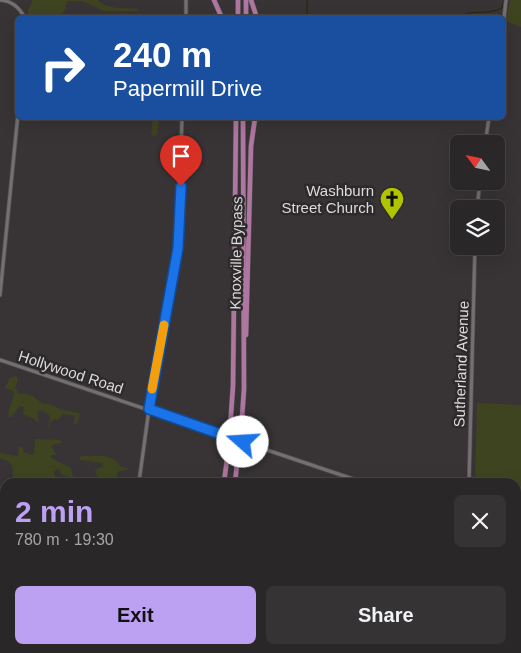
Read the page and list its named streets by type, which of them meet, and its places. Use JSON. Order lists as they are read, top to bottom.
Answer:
{
  "streets": {
    "highway": ["Knoxville Bypass"],
    "street": ["Sutherland Avenue", "Hollywood Road"]
  },
  "places": {
    "church": ["Washburn Street Church"]
  },
  "north": "top left",
  "page": {
    "turn": ["240 m", "Papermill Drive"],
    "heading": ["2 min", "780 m · 19:30"],
    "buttons": ["Exit", "Share"]
  }
}
